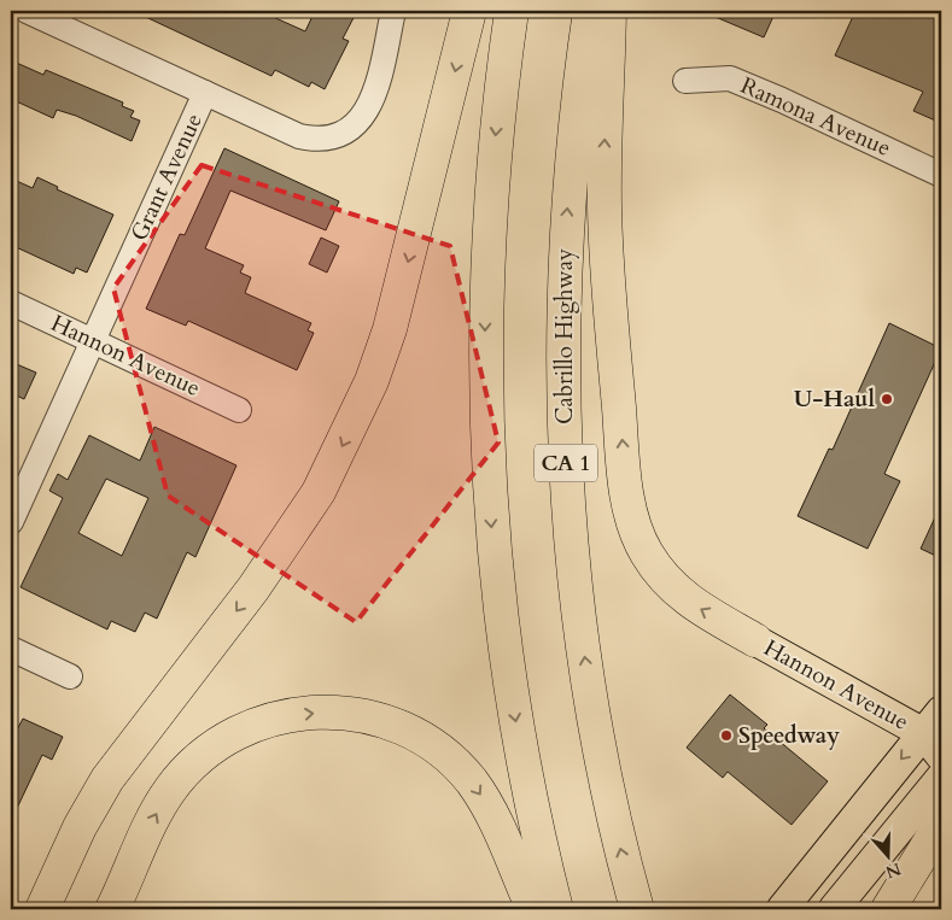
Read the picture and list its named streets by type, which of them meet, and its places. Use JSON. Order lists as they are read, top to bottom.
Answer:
{
  "streets": {
    "highway": ["Cabrillo Highway", "CA 1"],
    "main road": ["Hannon Avenue"],
    "street": ["Ramona Avenue", "Grant Avenue"]
  },
  "crossings": [
    ["Grant Avenue", "Hannon Avenue"]
  ],
  "places": ["U-Haul", "Speedway"],
  "north": "bottom"
}
